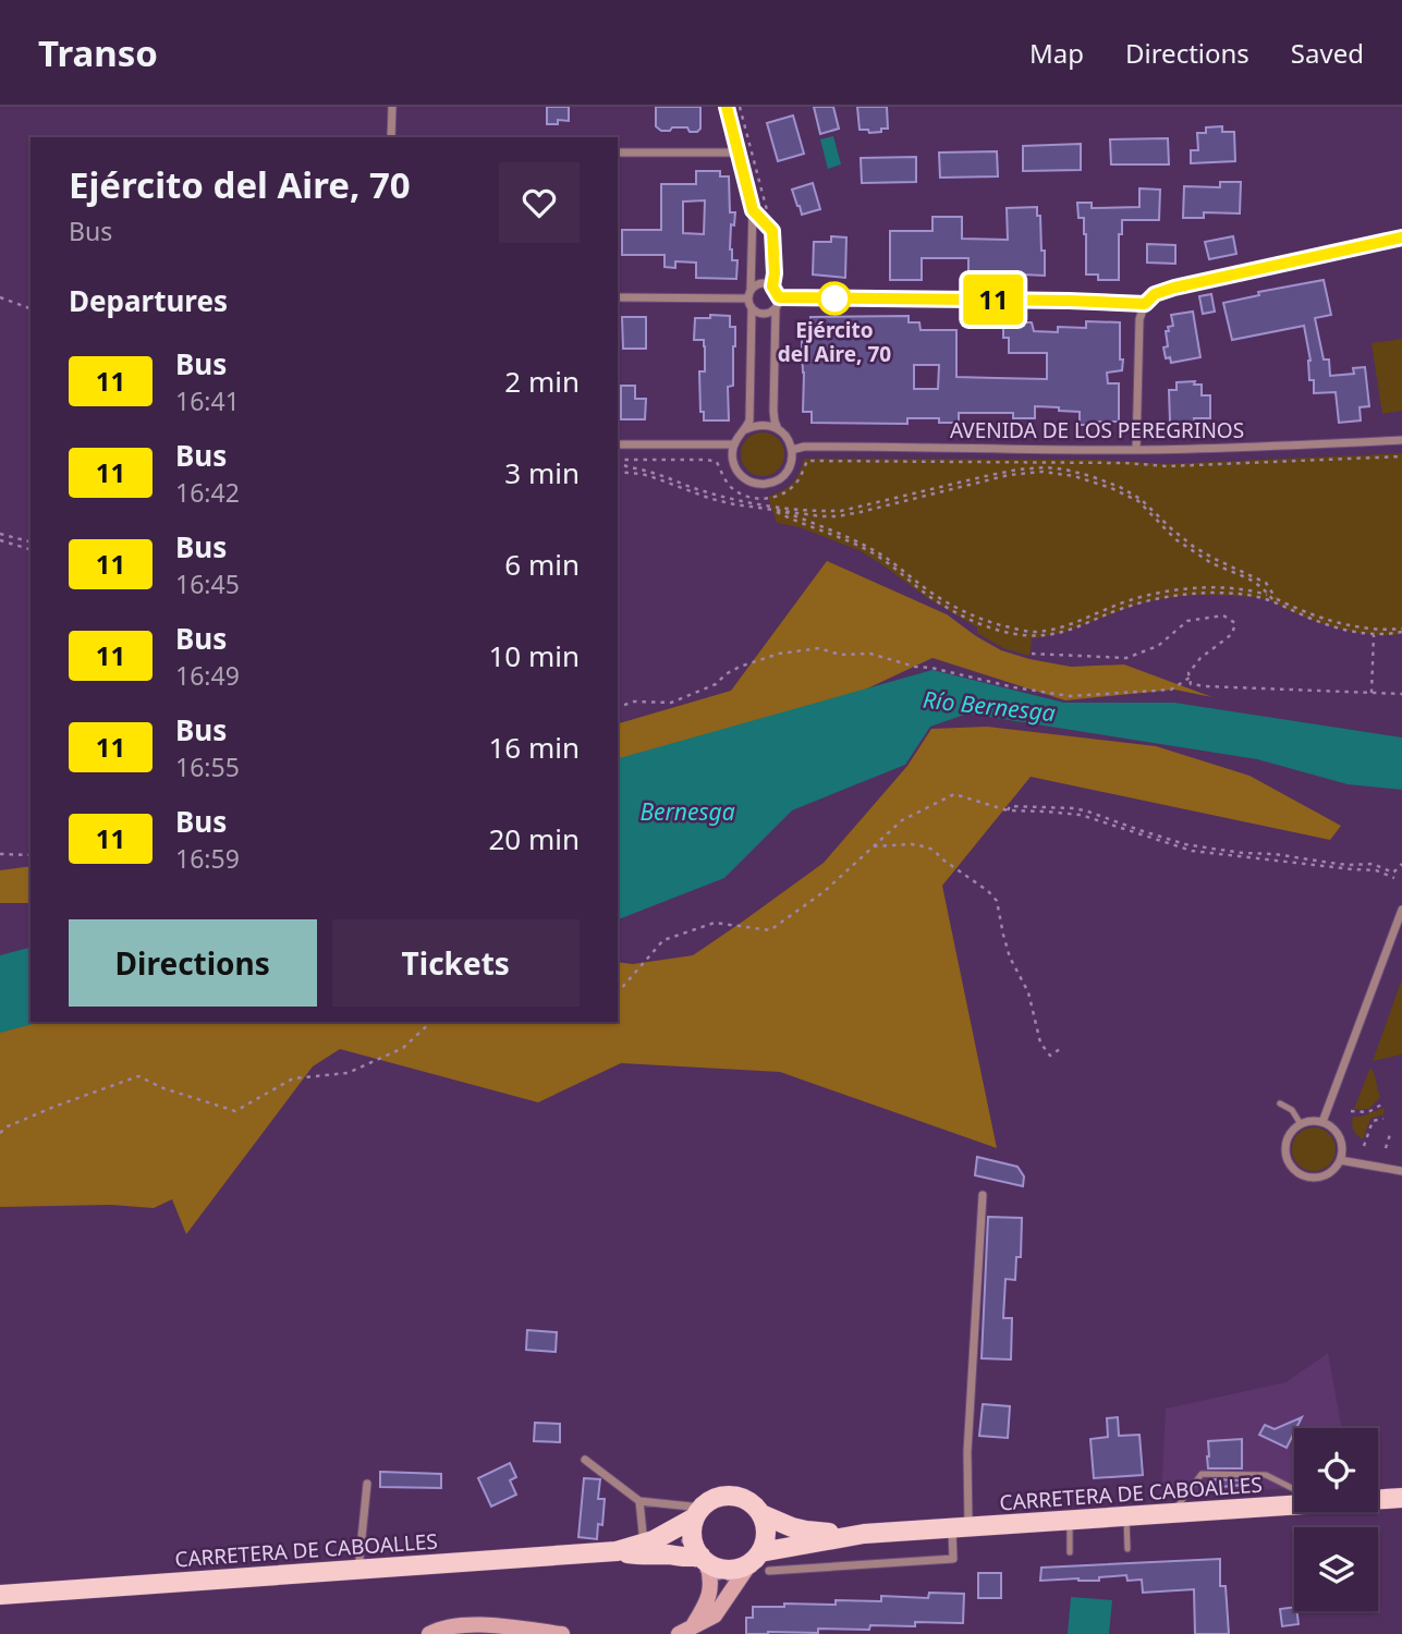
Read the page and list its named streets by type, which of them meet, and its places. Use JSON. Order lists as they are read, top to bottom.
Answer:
{
  "streets": {
    "main road": ["CARRETERA DE CABOALLES"],
    "street": ["AVENIDA DE LOS PEREGRINOS"]
  },
  "water": ["Río Bernesga", "Bernesga"],
  "places": ["Ejército del Aire, 70"],
  "lines": ["bus line 11"],
  "page": {
    "header": "Transo",
    "nav": ["Map", "Directions", "Saved"],
    "on_map": "11",
    "heading": [
      ["Ejército del Aire, 70", "Bus"],
      "Departures"
    ],
    "list": [
      {
        "mark": "11",
        "name": "Bus",
        "note": "16:41",
        "value": "2 min"
      },
      {
        "mark": "11",
        "name": "Bus",
        "note": "16:42",
        "value": "3 min"
      },
      {
        "mark": "11",
        "name": "Bus",
        "note": "16:45",
        "value": "6 min"
      },
      {
        "mark": "11",
        "name": "Bus",
        "note": "16:49",
        "value": "10 min"
      },
      {
        "mark": "11",
        "name": "Bus",
        "note": "16:55",
        "value": "16 min"
      },
      {
        "mark": "11",
        "name": "Bus",
        "note": "16:59",
        "value": "20 min"
      }
    ],
    "buttons": ["Directions", "Tickets"]
  }
}
